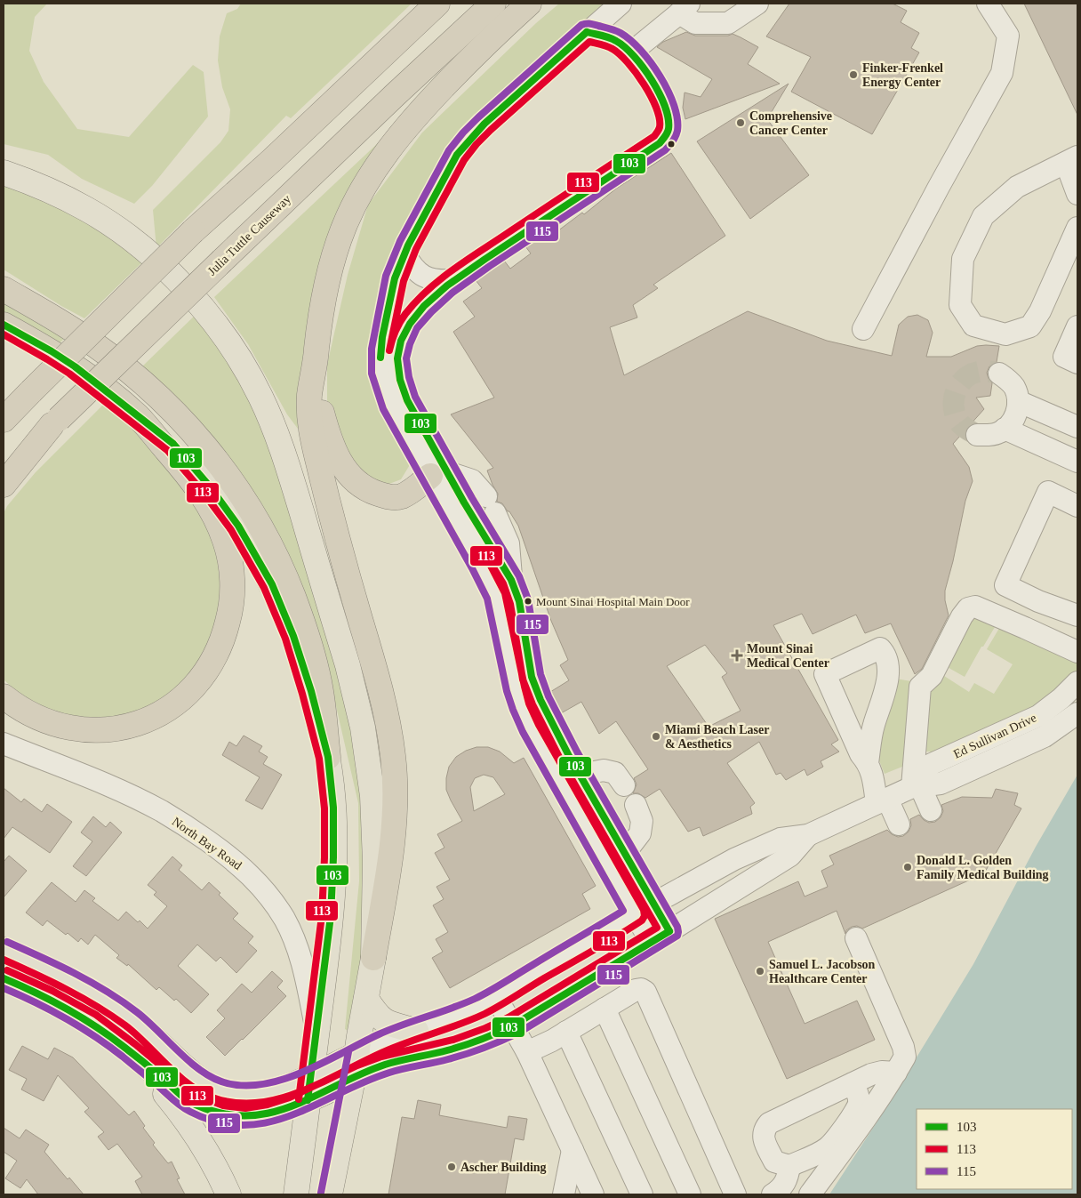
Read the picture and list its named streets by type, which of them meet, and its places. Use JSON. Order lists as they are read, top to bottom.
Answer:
{
  "streets": {
    "highway": ["Julia Tuttle Causeway"],
    "street": ["Ed Sullivan Drive", "North Bay Road"]
  },
  "places": {
    "other": [
      "Finker-Frenkel Energy Center",
      "Comprehensive Cancer Center",
      "Mount Sinai Hospital Main Door",
      "Miami Beach Laser & Aesthetics",
      "Donald L. Golden Family Medical Building",
      "Samuel L. Jacobson Healthcare Center",
      "Ascher Building"
    ],
    "health": ["Mount Sinai Medical Center"]
  },
  "lines": ["transit line 115", "transit line 103", "transit line 113"],
  "legend": ["103", "113", "115"]
}
